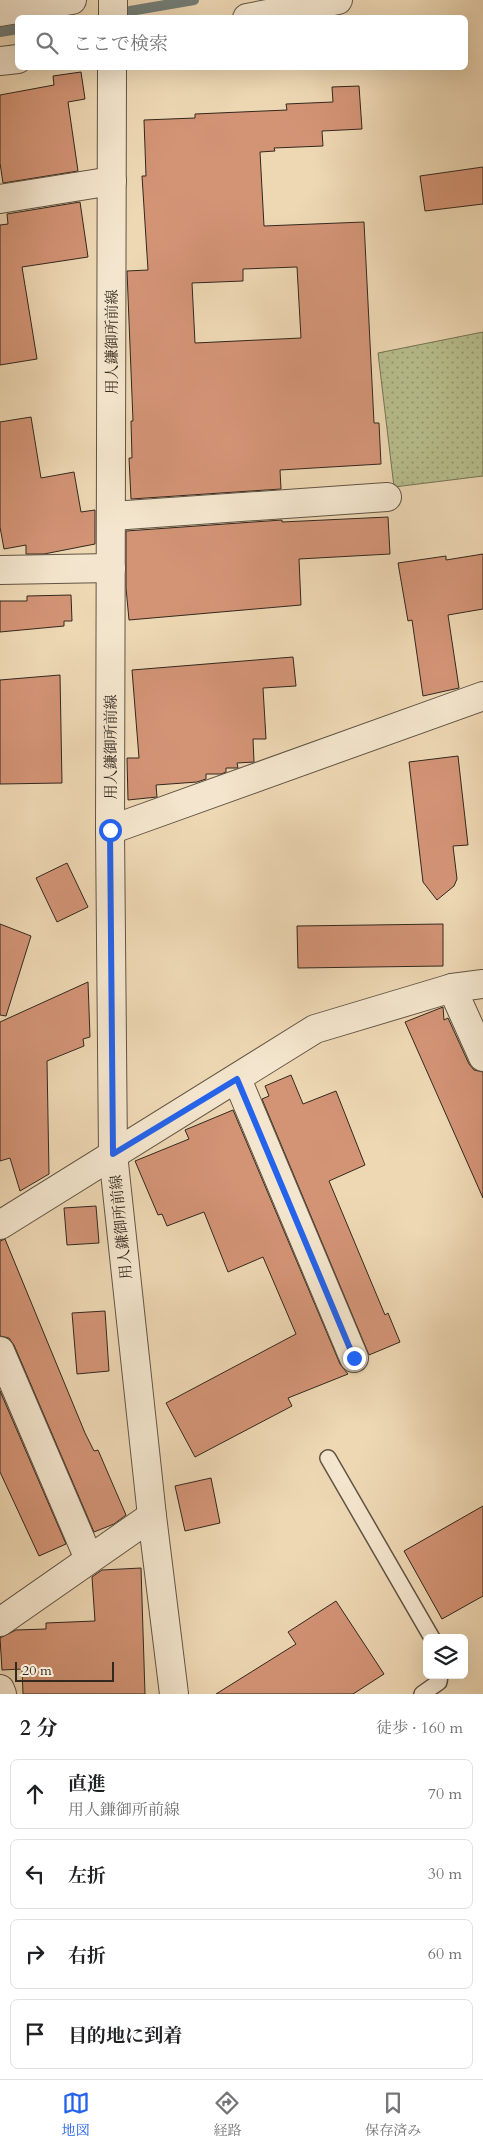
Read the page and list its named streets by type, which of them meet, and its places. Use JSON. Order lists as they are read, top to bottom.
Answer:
{
  "streets": {
    "street": ["用人鎌御所前線"]
  },
  "scale_bar": "20 m",
  "page": {
    "search": "ここで検索",
    "scale": "20 m",
    "heading": ["2 分", "徒歩 · 160 m"],
    "list": [
      ["直進", "用人鎌御所前線", "70 m"],
      ["左折", "30 m"],
      ["右折", "60 m"],
      "目的地に到着"
    ],
    "nav": ["地図", "経路", "保存済み"]
  }
}
